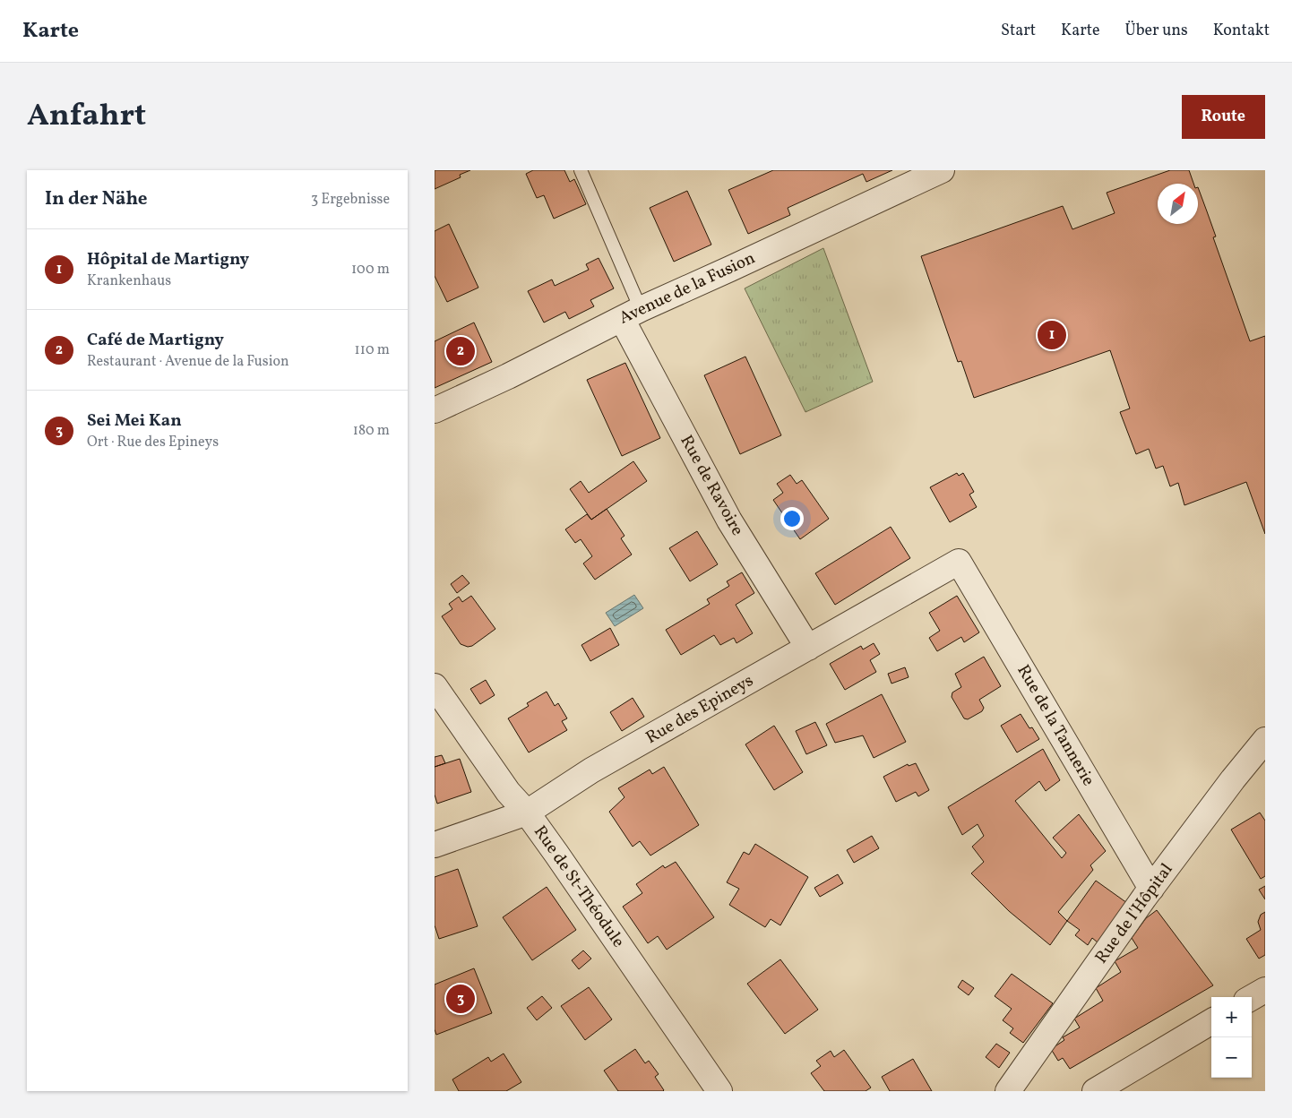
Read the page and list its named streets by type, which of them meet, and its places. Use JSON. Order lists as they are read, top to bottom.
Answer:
{
  "streets": {
    "street": [
      "Avenue de la Fusion",
      "Rue de Ravoire",
      "Rue des Epineys",
      "Rue de la Tannerie",
      "Rue de St-Théodule",
      "Rue de l'Hôpital"
    ]
  },
  "crossings": [
    ["Avenue de la Fusion", "Rue de Ravoire"],
    ["Rue de Ravoire", "Rue des Epineys"],
    ["Rue des Epineys", "Rue de la Tannerie"],
    ["Rue des Epineys", "Rue de St-Théodule"],
    ["Rue de la Tannerie", "Rue de l'Hôpital"]
  ],
  "north": "top right",
  "page": {
    "header": "Karte",
    "nav": [
      "Start",
      "Karte",
      "Über uns",
      "Kontakt"
    ],
    "title": "Anfahrt",
    "buttons": "Route",
    "heading": ["In der Nähe", "3 Ergebnisse"],
    "list": [
      {
        "mark": "1",
        "name": "Hôpital de Martigny",
        "note": "Krankenhaus",
        "value": "100 m"
      },
      {
        "mark": "2",
        "name": "Café de Martigny",
        "note": "Restaurant · Avenue de la Fusion",
        "value": "110 m"
      },
      {
        "mark": "3",
        "name": "Sei Mei Kan",
        "note": "Ort · Rue des Epineys",
        "value": "180 m"
      }
    ],
    "pins": ["1", "2", "3"],
    "map_buttons": ["+", "−"]
  }
}
